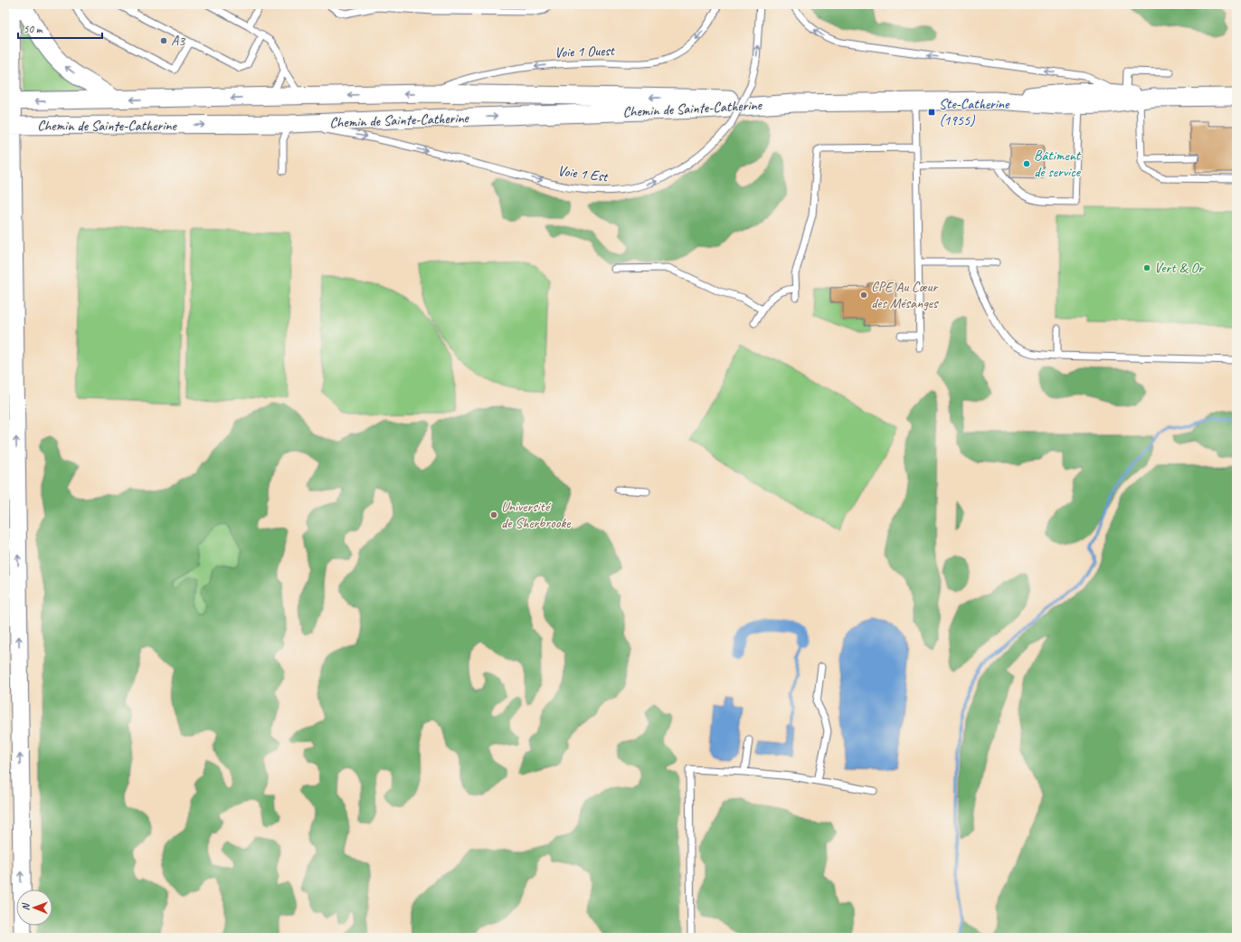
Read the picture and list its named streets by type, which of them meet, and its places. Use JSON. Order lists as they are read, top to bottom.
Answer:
{
  "streets": {
    "main road": ["Chemin de Sainte-Catherine"],
    "lane": ["Voie 1 Ouest", "Voie 1 Est"]
  },
  "crossings": [
    ["Voie 1 Ouest", "Chemin de Sainte-Catherine"],
    ["Chemin de Sainte-Catherine", "Voie 1 Est"]
  ],
  "one_way": ["Voie 1 Ouest", "Voie 1 Est"],
  "places": {
    "other": [
      "A3",
      "Bâtiment de service",
      "Vert & Or",
      "CPE Au Cœur des Mésanges",
      "Université de Sherbrooke"
    ],
    "transit": ["Ste-Catherine (1955)"]
  },
  "scale_bar": "50 m",
  "north": "left"
}
